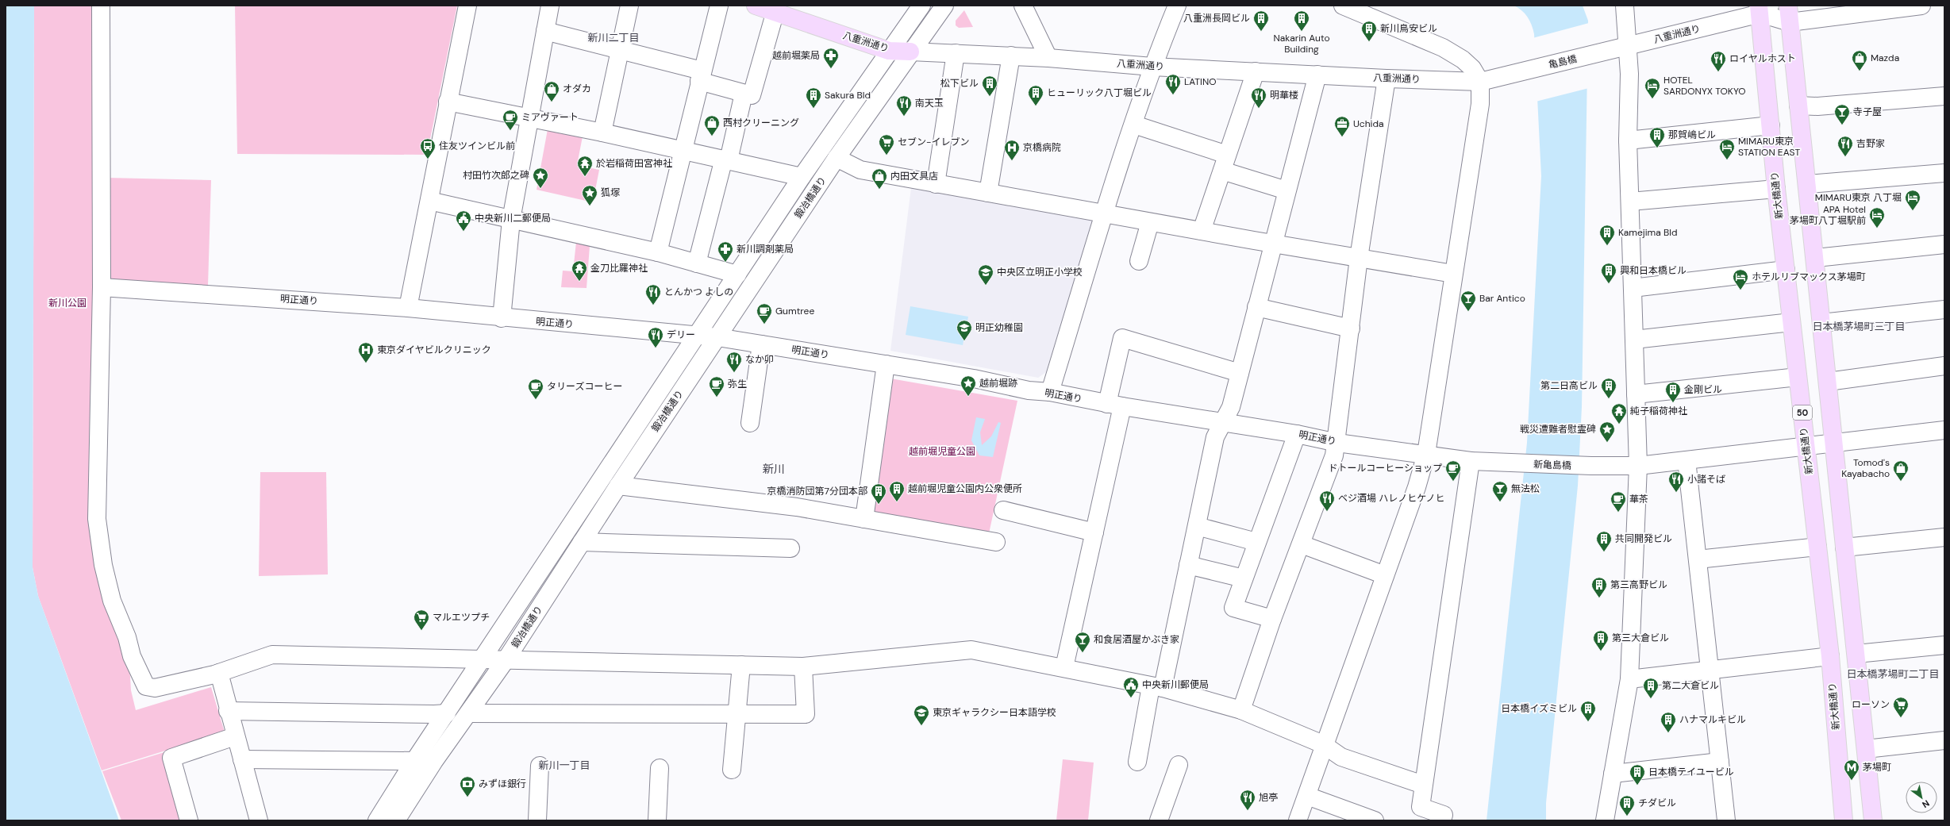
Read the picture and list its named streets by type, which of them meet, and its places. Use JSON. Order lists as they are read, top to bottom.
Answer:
{
  "streets": {
    "main road": ["八重洲通り", "新大橋通り", "50"],
    "street": [
      "亀島橋",
      "鍛冶橋通り",
      "明正通り",
      "新亀島橋"
    ]
  },
  "crossings": [
    ["八重洲通り", "亀島橋"],
    ["八重洲通り", "新大橋通り"],
    ["八重洲通り", "鍛冶橋通り"],
    ["新大橋通り", "新亀島橋"],
    ["鍛冶橋通り", "明正通り"],
    ["明正通り", "新亀島橋"]
  ],
  "districts": [
    "新川二丁目",
    "日本橋茅場町三丁目",
    "新川",
    "日本橋茅場町二丁目",
    "新川一丁目"
  ],
  "parks": ["新川公園", "越前堀児童公園"],
  "places": {
    "building": [
      "八重洲長岡ビル",
      "Nakarin Auto Building",
      "新川鳥安ビル",
      "松下ビル",
      "ヒューリック八丁堀ビル",
      "Sakura Bld",
      "那賀嶋ビル",
      "Kamejima Bld",
      "興和日本橋ビル",
      "第二日高ビル",
      "金剛ビル",
      "越前堀児童公園内公衆便所",
      "京橋消防団第7分団本部",
      "共同開発ビル",
      "第三高野ビル",
      "第三大倉ビル",
      "第二大倉ビル",
      "日本橋イズミビル",
      "ハナマルキビル",
      "日本橋テイユービル",
      "チダビル"
    ],
    "pharmacy": ["越前堀薬局", "新川調剤薬局"],
    "shop": [
      "Mazda",
      "オダカ",
      "西村クリーニング",
      "内田文具店",
      "Tomod's Kayabacho"
    ],
    "restaurant": [
      "ロイヤルホスト",
      "LATINO",
      "明華楼",
      "南天玉",
      "吉野家",
      "とんかつ よしの",
      "デリー",
      "なか卯",
      "小諸そば",
      "ベジ酒場 ハレノヒケノヒ",
      "旭亭"
    ],
    "hotel": [
      "HOTEL SARDONYX TOKYO",
      "MIMARU東京 STATION EAST",
      "MIMARU東京 八丁堀",
      "APA Hotel 茅場町八丁堀駅前",
      "ホテルリブマックス茅場町"
    ],
    "bar": [
      "寺子屋",
      "Bar Antico",
      "無法松",
      "和食居酒屋かぶき家"
    ],
    "cafe": [
      "ミアヴァート",
      "Gumtree",
      "弥生",
      "タリーズコーヒー",
      "ドトールコーヒーショップ",
      "華茶"
    ],
    "office": ["Uchida"],
    "supermarket": ["セブン-イレブン", "マルエツプチ", "ローソン"],
    "bus stop": ["住友ツインビル前"],
    "hospital": ["京橋病院", "東京ダイヤビルクリニック"],
    "temple": ["於岩稲荷田宮神社", "金刀比羅神社", "純子稲荷神社"],
    "place": [
      "村田竹次郎之碑",
      "狐塚",
      "越前堀跡",
      "戦災遭難者慰霊碑"
    ],
    "public building": ["中央新川二郵便局", "中央新川郵便局"],
    "school or university": ["中央区立明正小学校", "明正幼稚園", "東京ギャラクシー日本語学校"],
    "metro station": ["茅場町"],
    "bank": ["みずほ銀行"]
  },
  "north": "bottom right"
}
